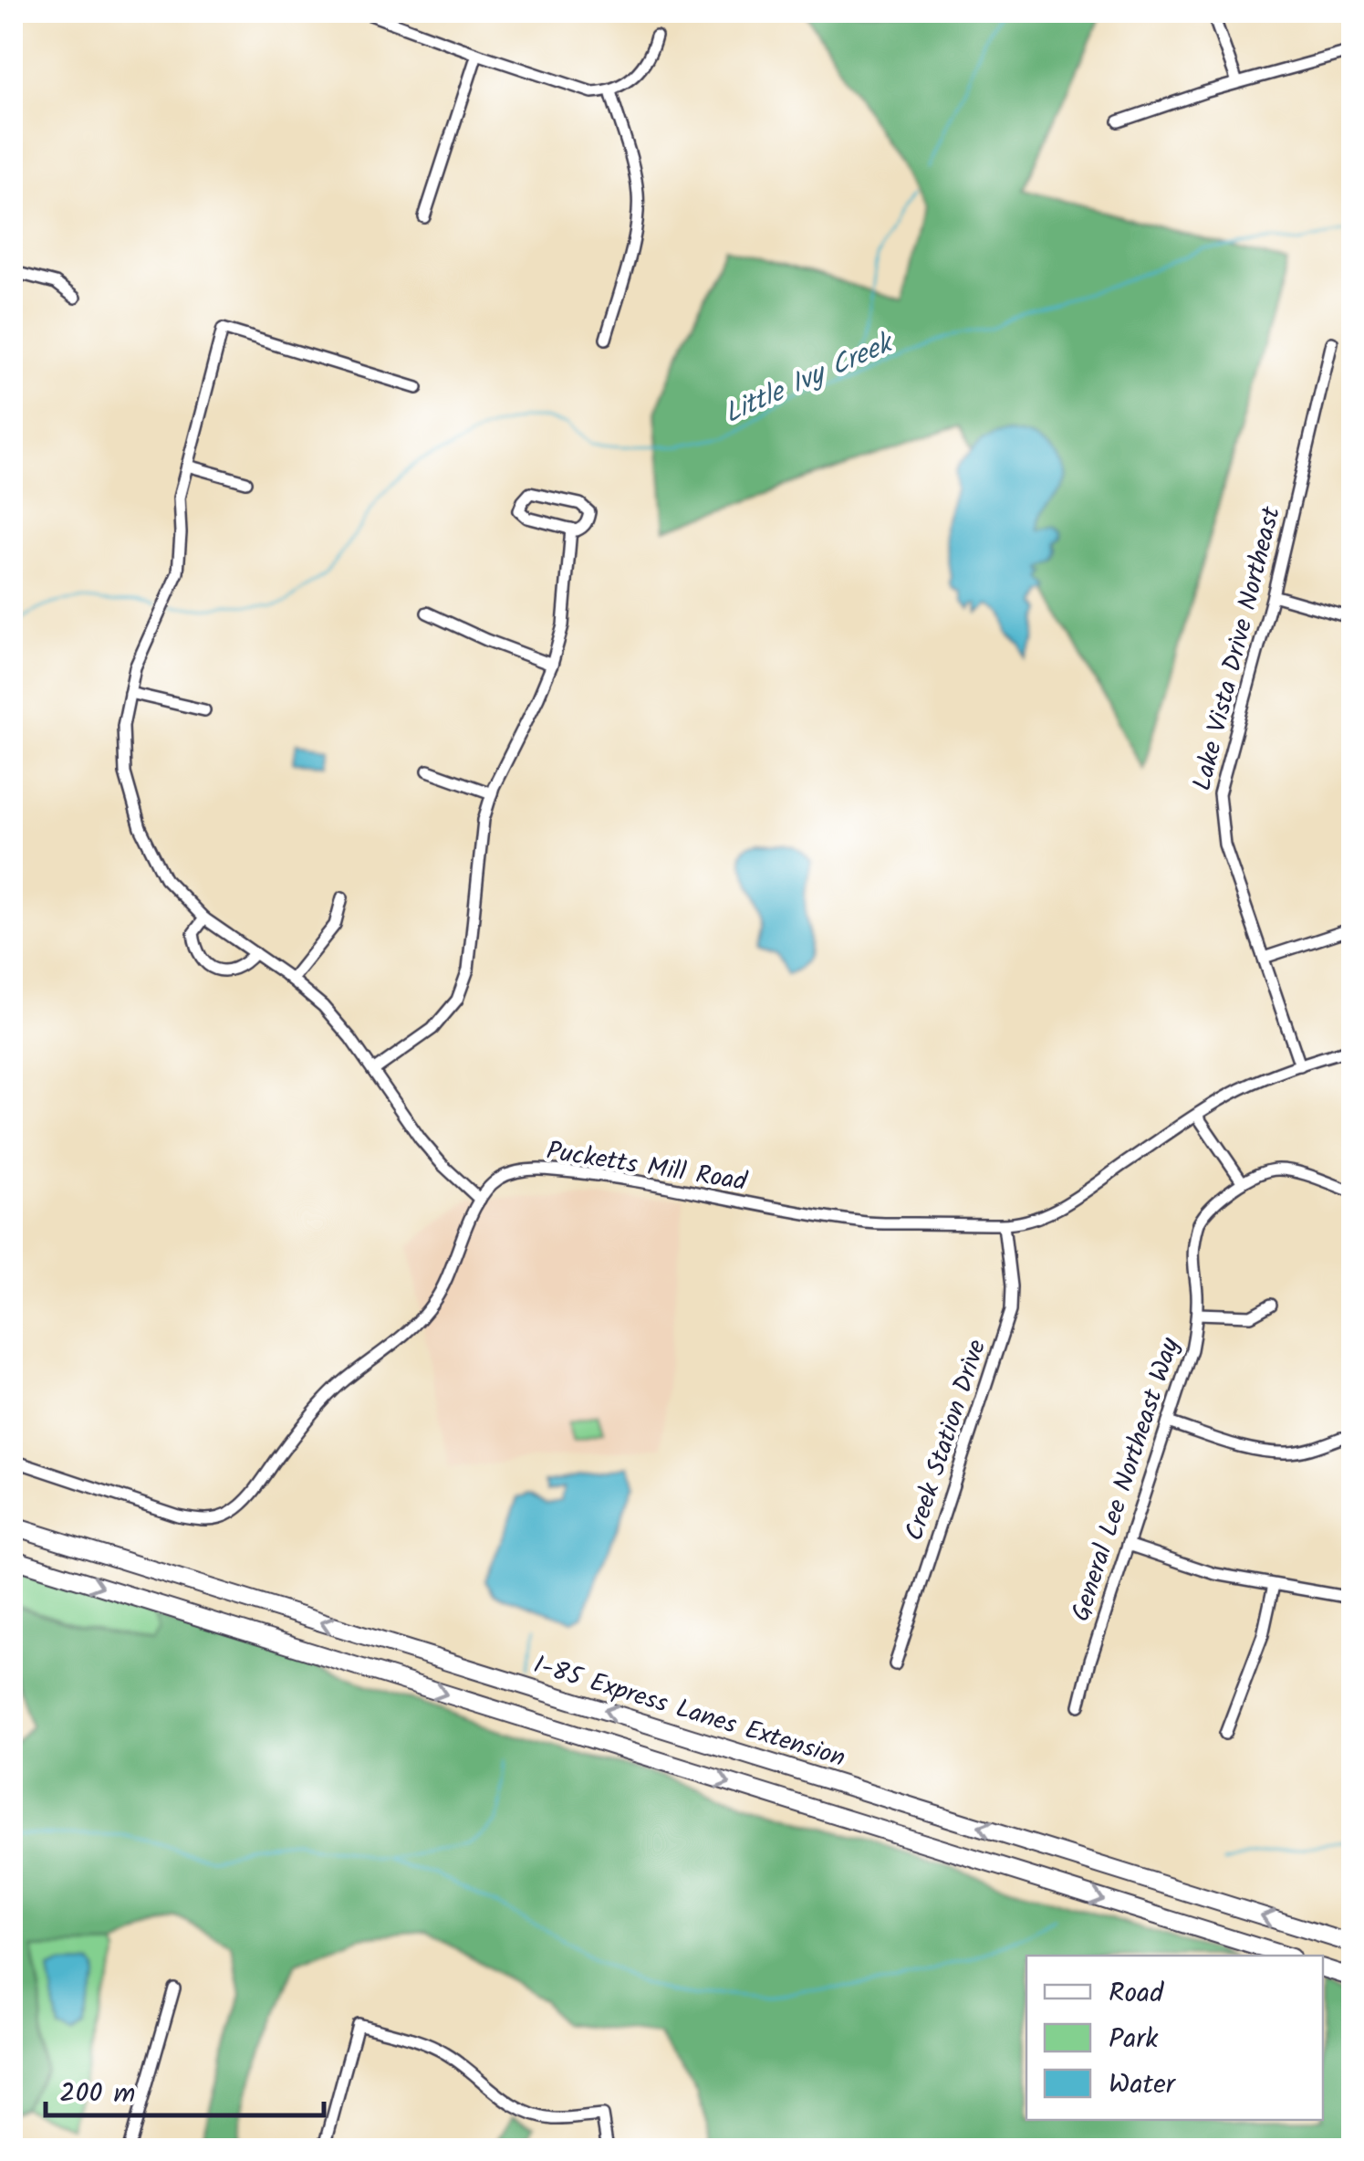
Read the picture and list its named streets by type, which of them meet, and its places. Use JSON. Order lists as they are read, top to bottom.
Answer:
{
  "streets": {
    "highway": ["I-85 Express Lanes Extension"],
    "street": [
      "Lake Vista Drive Northeast",
      "Pucketts Mill Road",
      "Creek Station Drive",
      "General Lee Northeast Way"
    ]
  },
  "crossings": [
    ["Lake Vista Drive Northeast", "Pucketts Mill Road"],
    ["Pucketts Mill Road", "Creek Station Drive"]
  ],
  "water": ["Little Ivy Creek"],
  "legend": ["Road", "Park", "Water"],
  "scale_bar": "200 m"
}
